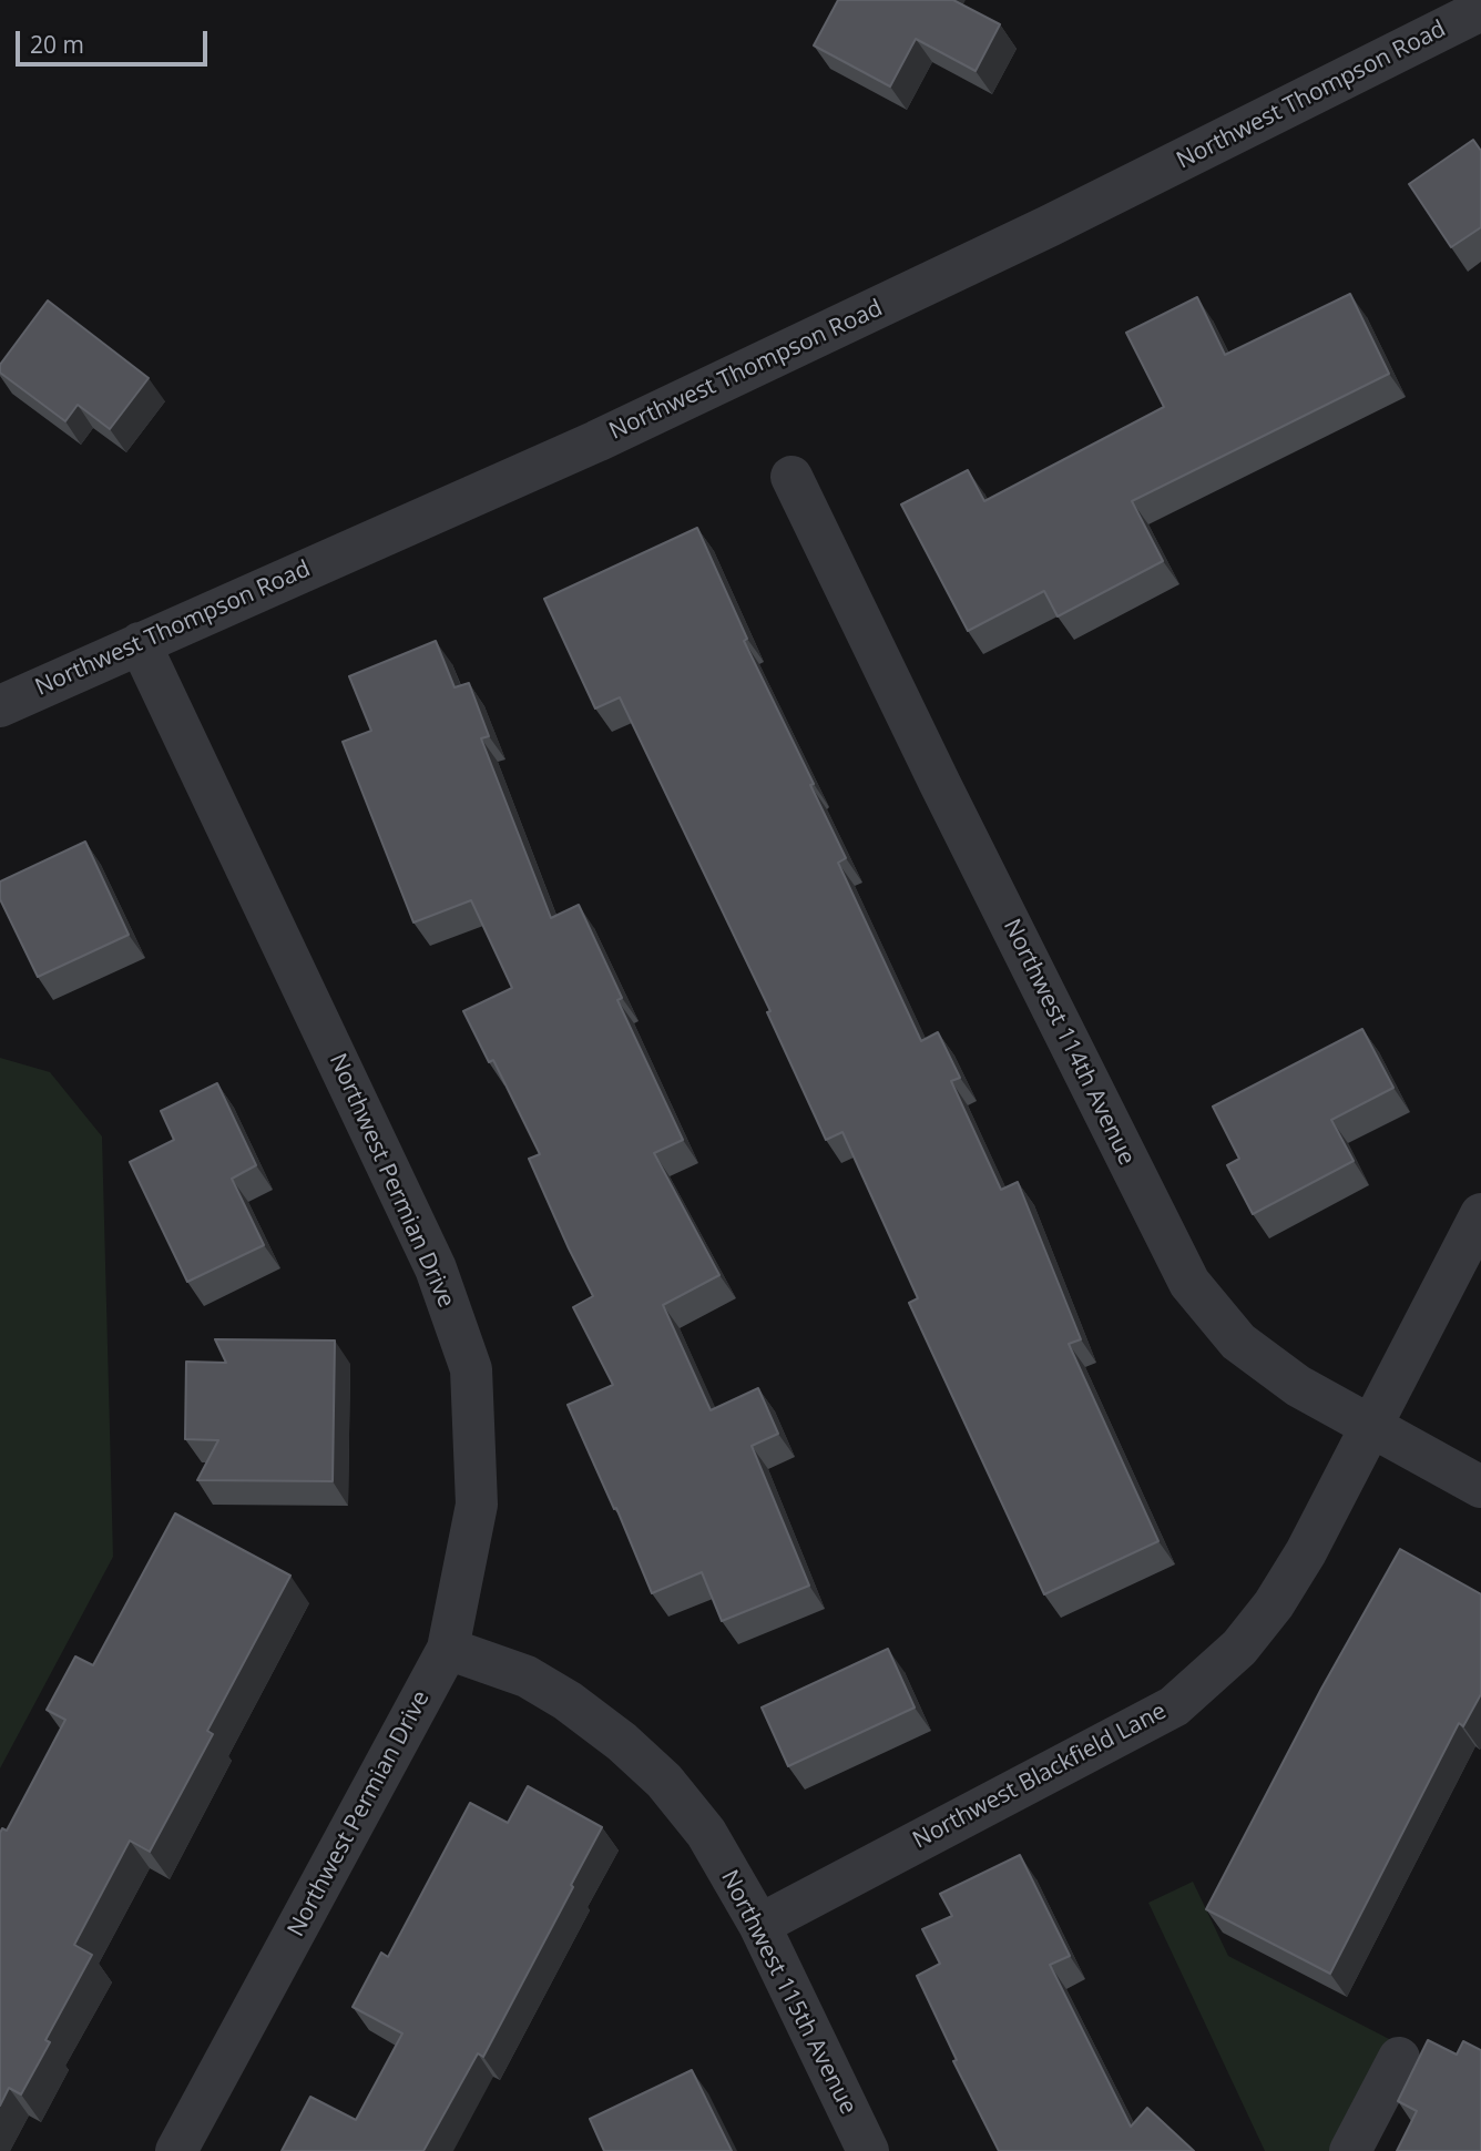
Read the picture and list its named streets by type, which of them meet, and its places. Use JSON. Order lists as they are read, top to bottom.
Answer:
{
  "streets": {
    "street": [
      "Northwest Thompson Road",
      "Northwest 114th Avenue",
      "Northwest Permian Drive",
      "Northwest Blackfield Lane",
      "Northwest 115th Avenue"
    ]
  },
  "crossings": [
    ["Northwest Thompson Road", "Northwest Permian Drive"],
    ["Northwest 114th Avenue", "Northwest Blackfield Lane"],
    ["Northwest Permian Drive", "Northwest 115th Avenue"],
    ["Northwest Blackfield Lane", "Northwest 115th Avenue"]
  ],
  "scale_bar": "20 m"
}
